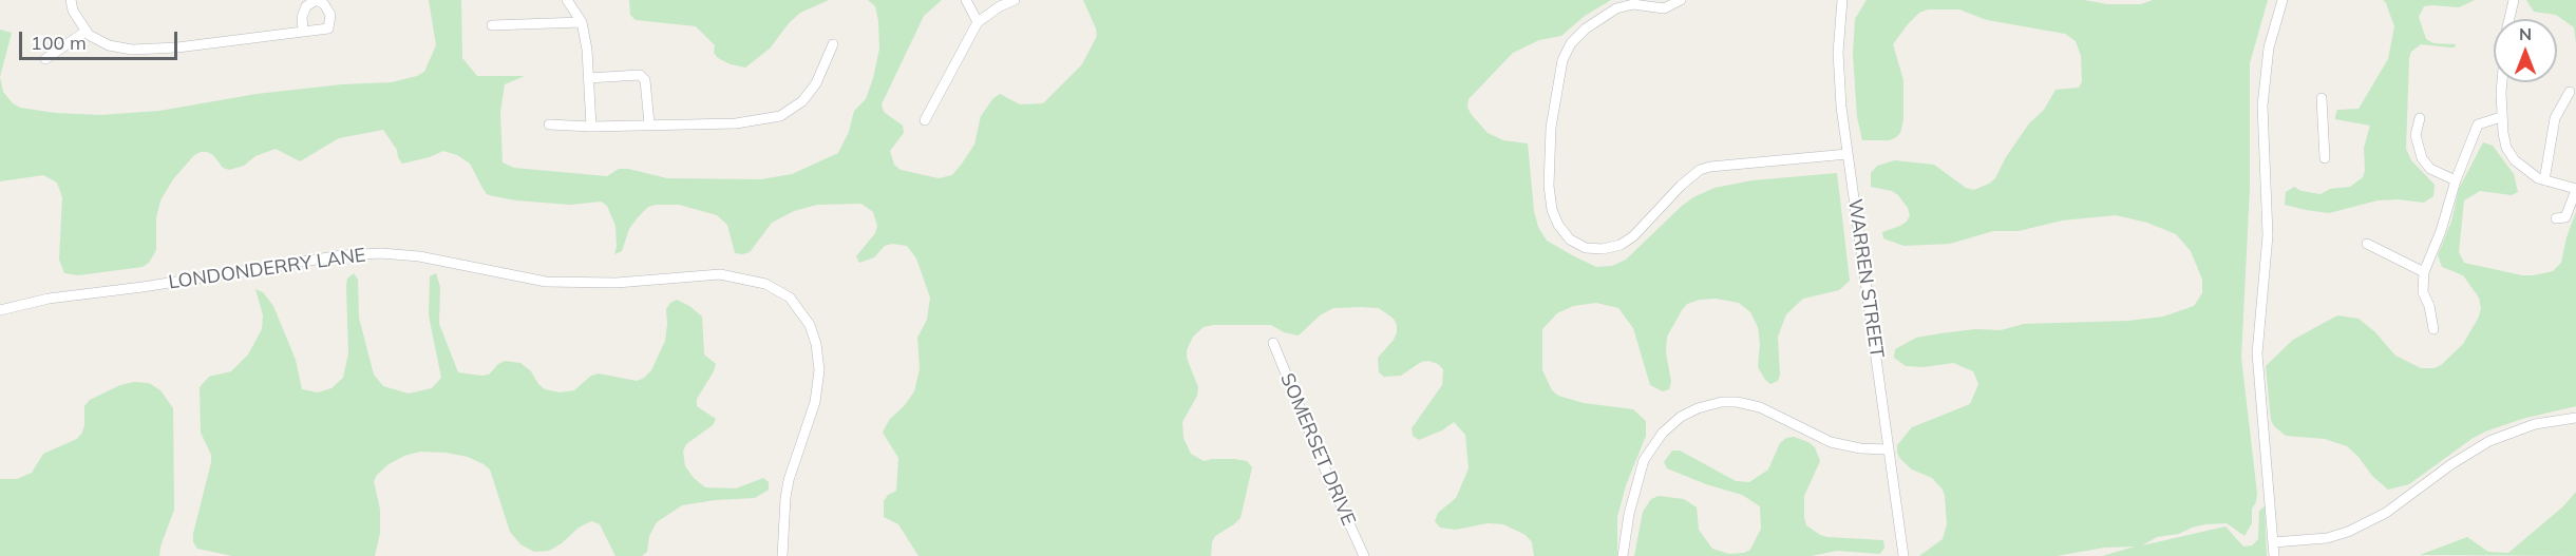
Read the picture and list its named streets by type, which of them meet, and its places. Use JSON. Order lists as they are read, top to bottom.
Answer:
{
  "streets": {
    "street": ["LONDONDERRY LANE", "WARREN STREET", "SOMERSET DRIVE"]
  },
  "scale_bar": "100 m",
  "north": "top"
}
